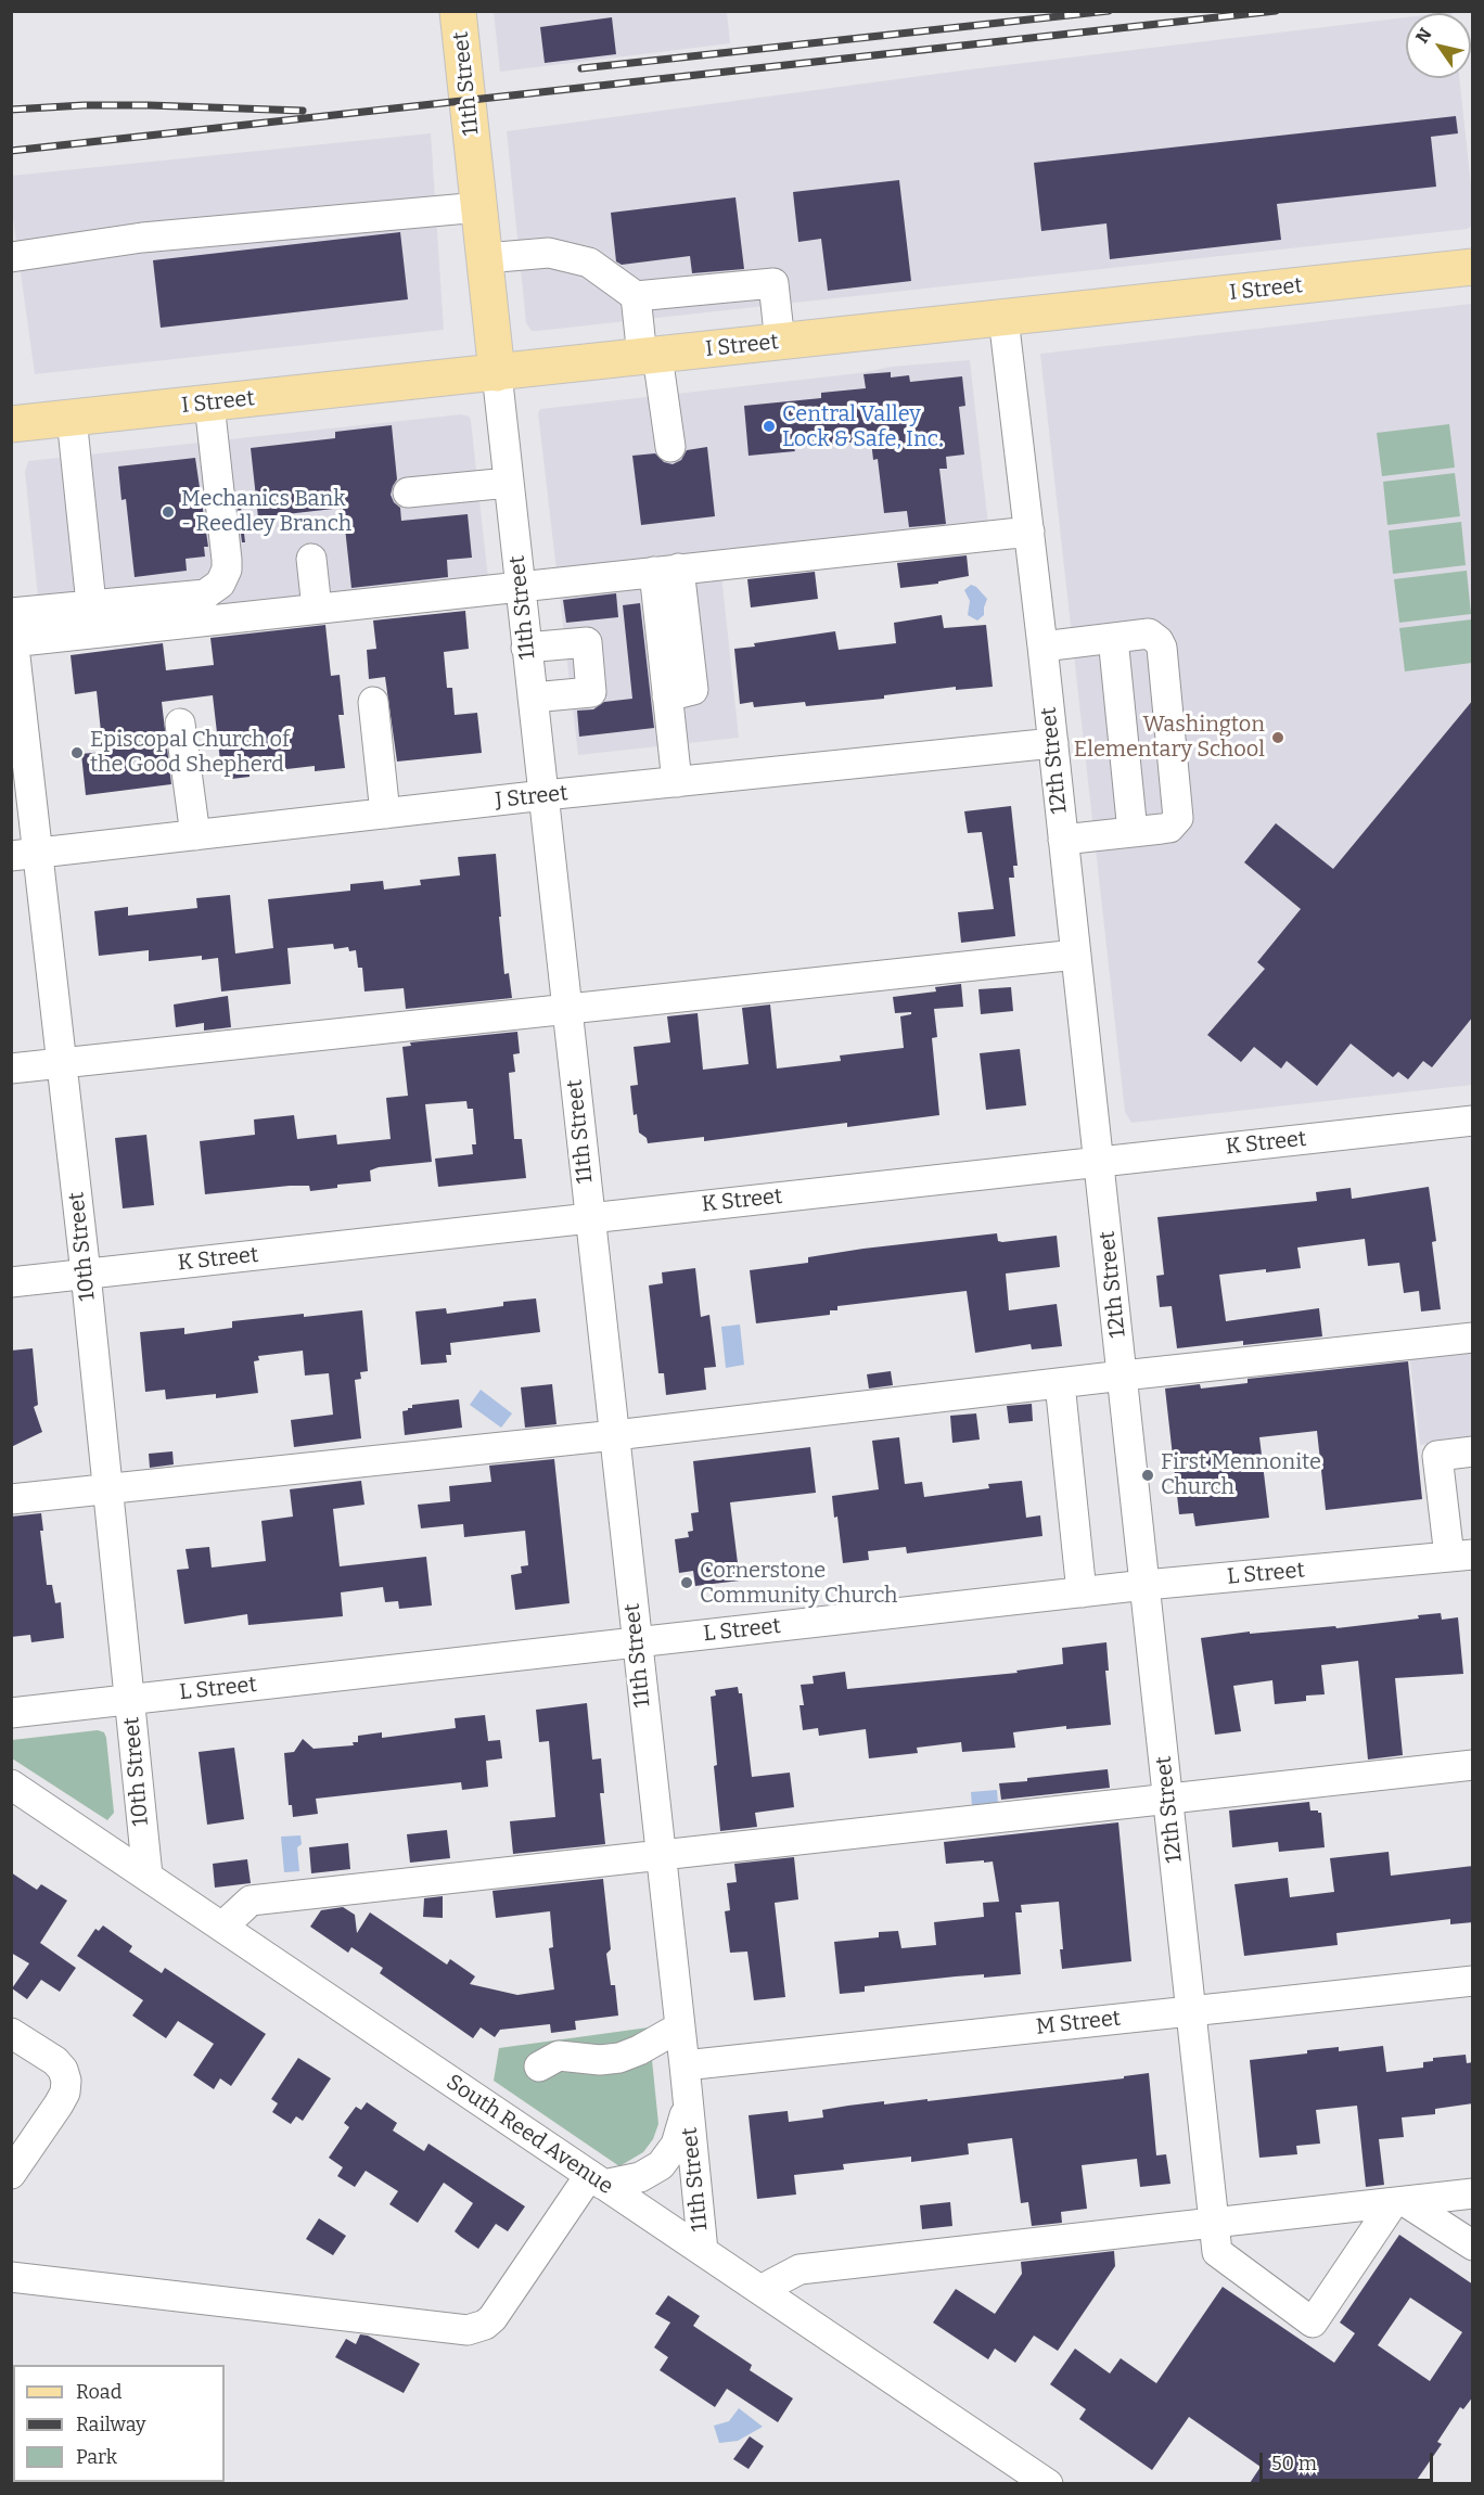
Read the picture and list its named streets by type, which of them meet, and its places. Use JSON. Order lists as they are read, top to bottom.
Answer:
{
  "streets": {
    "main road": ["11th Street", "I Street"],
    "street": [
      "12th Street",
      "J Street",
      "K Street",
      "10th Street",
      "L Street",
      "M Street",
      "South Reed Avenue"
    ]
  },
  "crossings": [
    ["11th Street", "I Street"],
    ["11th Street", "J Street"],
    ["11th Street", "K Street"],
    ["11th Street", "L Street"],
    ["11th Street", "M Street"],
    ["11th Street", "South Reed Avenue"],
    ["I Street", "12th Street"],
    ["12th Street", "J Street"],
    ["12th Street", "K Street"],
    ["12th Street", "L Street"],
    ["12th Street", "M Street"],
    ["J Street", "10th Street"],
    ["K Street", "10th Street"],
    ["10th Street", "L Street"],
    ["10th Street", "South Reed Avenue"]
  ],
  "places": [
    "Central Valley Lock & Safe, Inc.",
    "Mechanics Bank - Reedley Branch",
    "Washington Elementary School",
    "Episcopal Church of the Good Shepherd",
    "First Mennonite Church",
    "Cornerstone Community Church"
  ],
  "legend": ["Road", "Railway", "Park"],
  "scale_bar": "50 m",
  "north": "top left"
}
